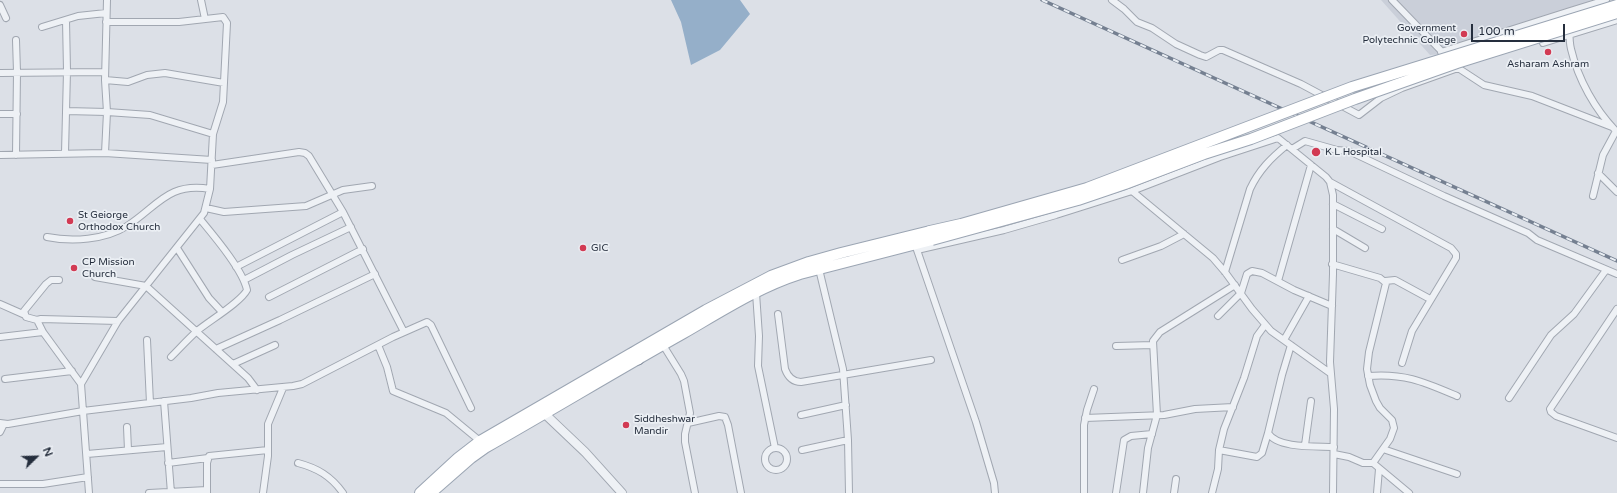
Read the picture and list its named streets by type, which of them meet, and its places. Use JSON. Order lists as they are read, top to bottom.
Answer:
{
  "places": [
    "Government Polytechnic College",
    "Asharam Ashram",
    "K L Hospital",
    "St Geiorge Orthodox Church",
    "GIC",
    "CP Mission Church",
    "Siddheshwar Mandir"
  ],
  "scale_bar": "100 m",
  "north": "top right"
}
